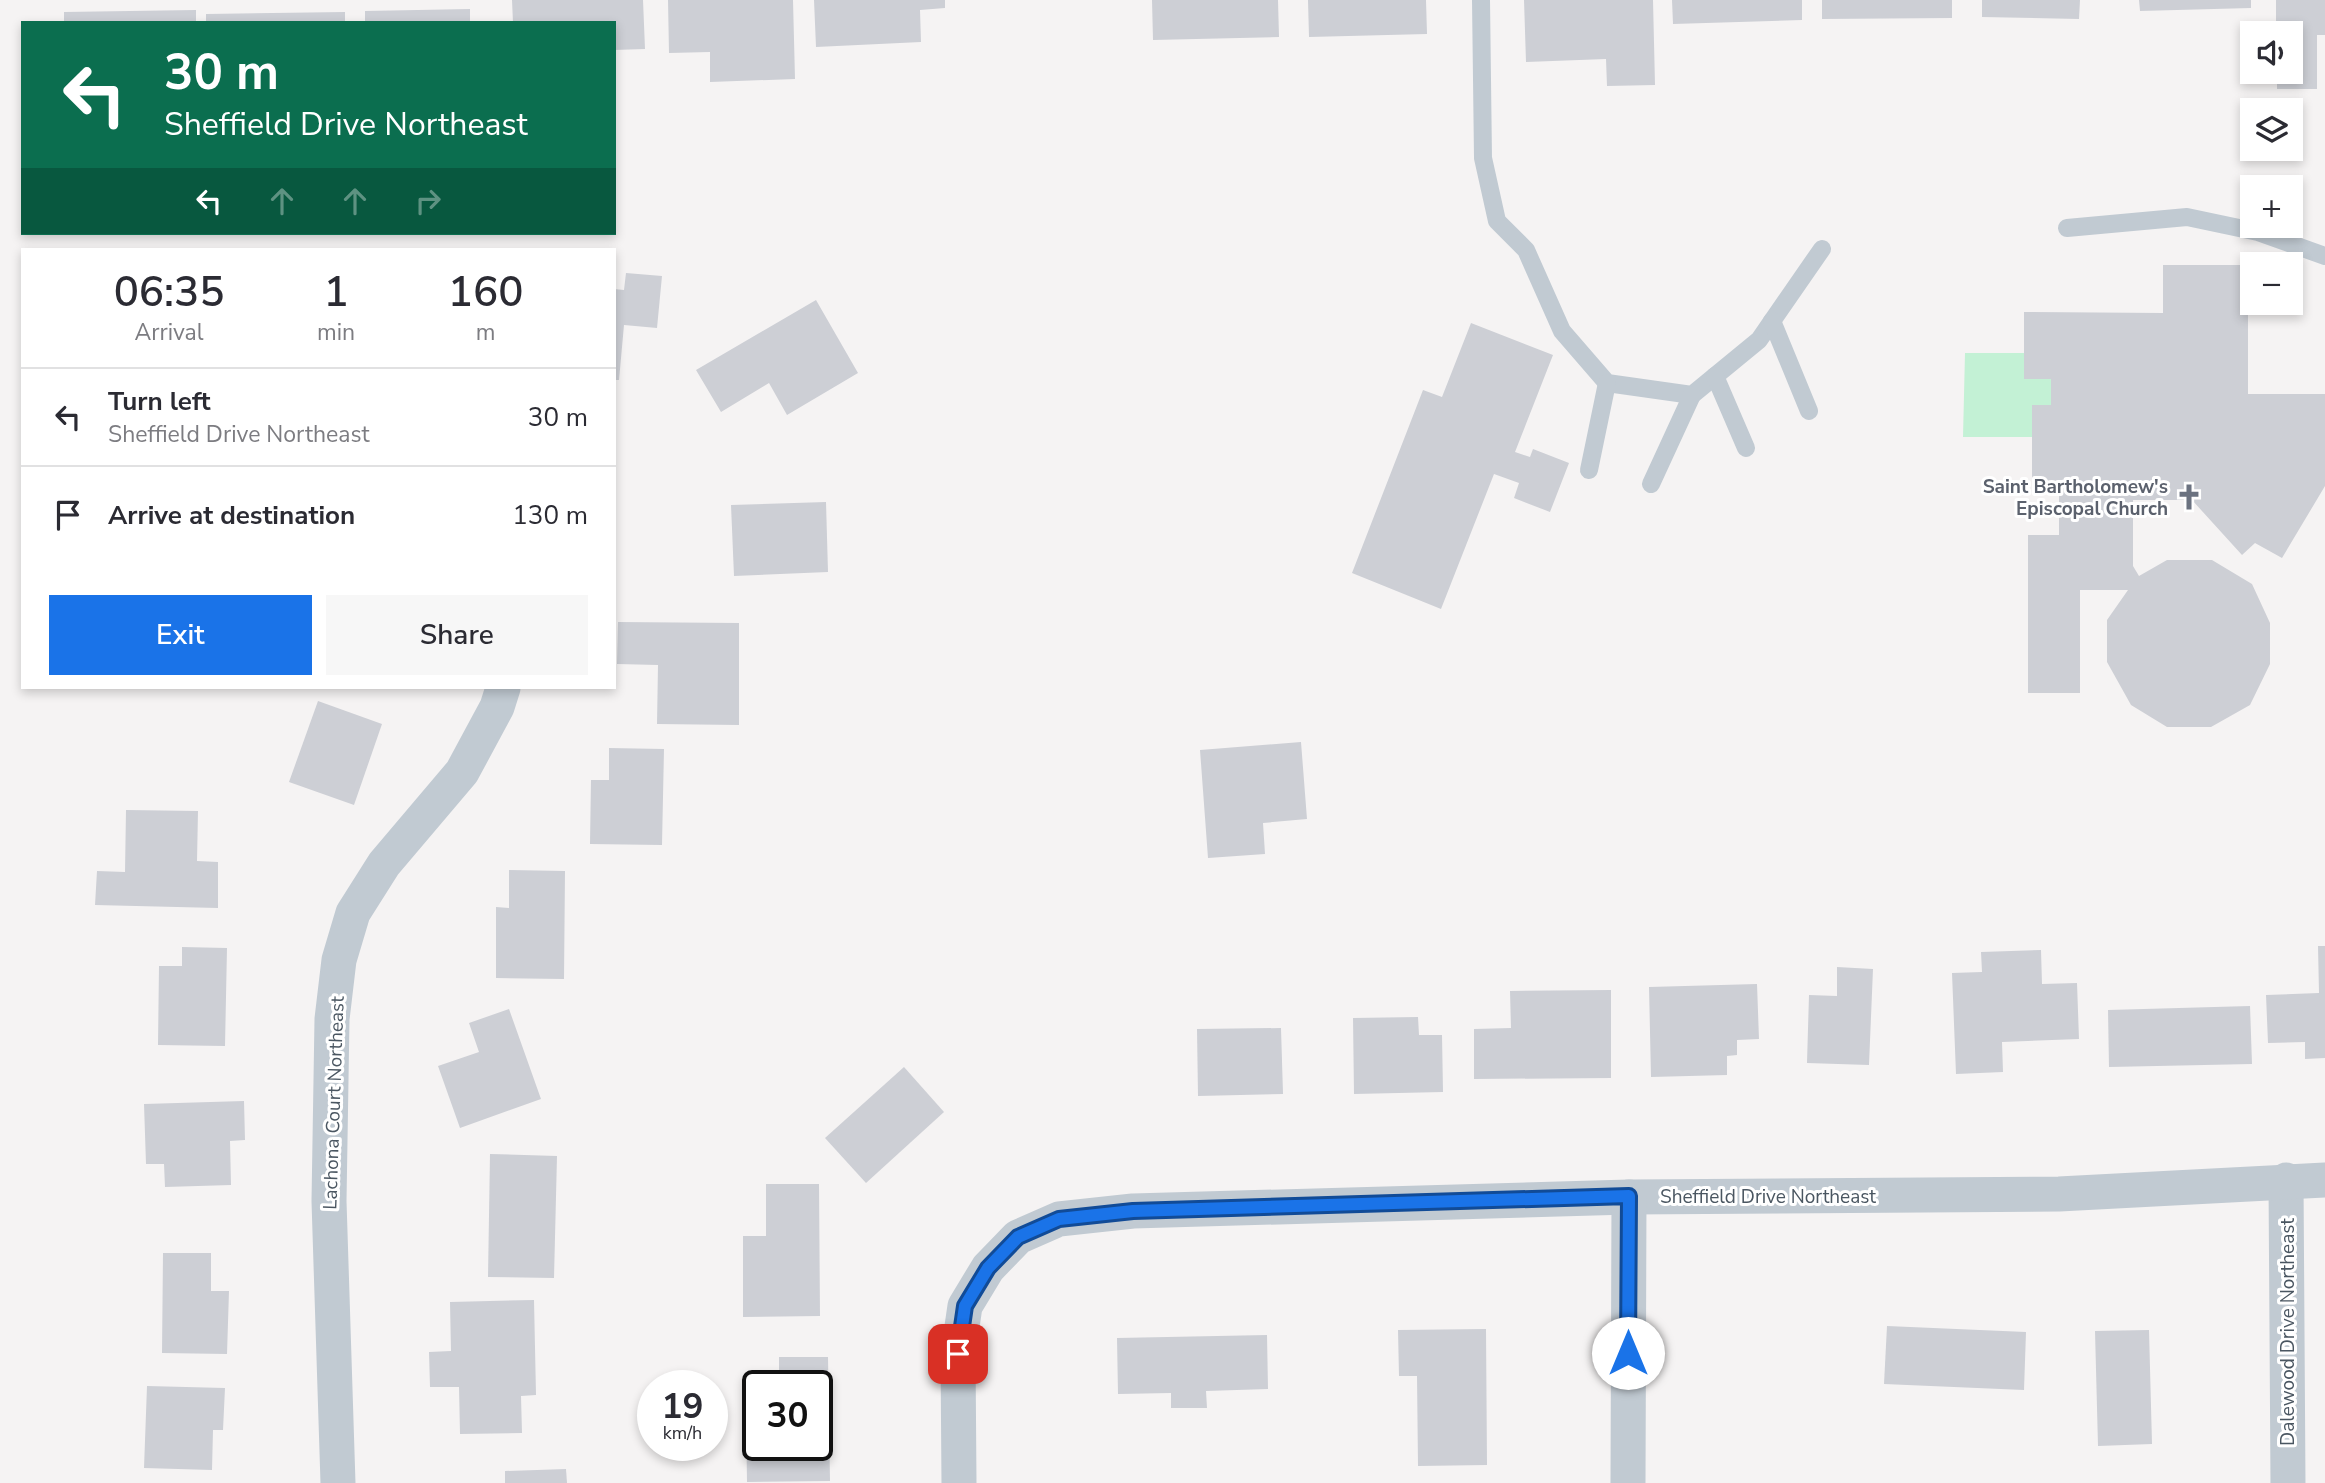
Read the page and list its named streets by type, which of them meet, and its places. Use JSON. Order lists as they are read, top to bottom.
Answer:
{
  "streets": {
    "street": ["Lachona Court Northeast", "Sheffield Drive Northeast", "Dalewood Drive Northeast"]
  },
  "crossings": [
    ["Sheffield Drive Northeast", "Dalewood Drive Northeast"]
  ],
  "places": {
    "church": ["Saint Bartholomew's Episcopal Church"]
  },
  "page": {
    "map_buttons": ["+", "−"],
    "turn": ["30 m", "Sheffield Drive Northeast"],
    "eta": [
      "06:35",
      "Arrival",
      "1",
      "min",
      "160",
      "m"
    ],
    "list": [
      {
        "name": "Turn left",
        "note": "Sheffield Drive Northeast",
        "value": "30 m"
      },
      {
        "name": "Arrive at destination",
        "value": "130 m"
      }
    ],
    "buttons": ["Exit", "Share"],
    "speed": "19 km/h",
    "limit": "30"
  }
}
